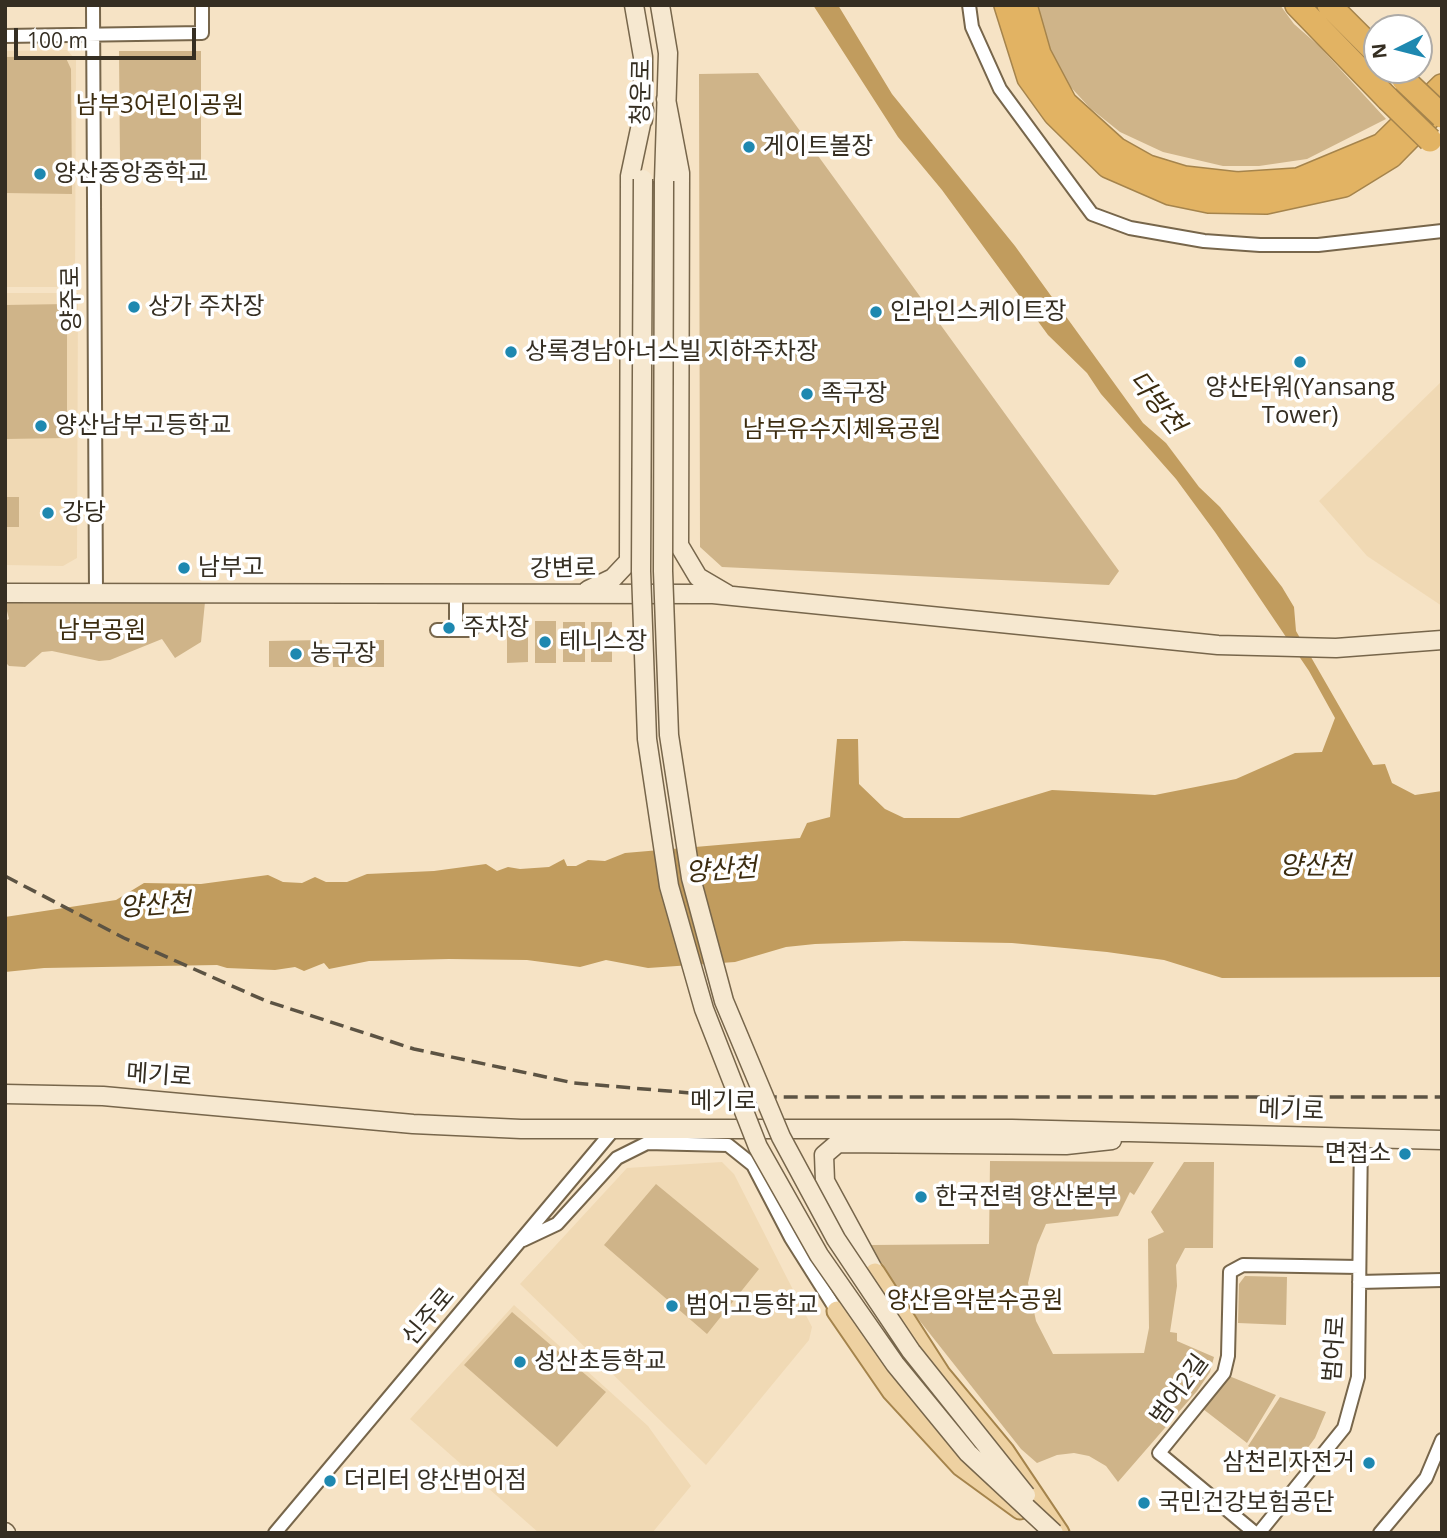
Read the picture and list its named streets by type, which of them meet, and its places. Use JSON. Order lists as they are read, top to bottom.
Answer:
{
  "streets": {
    "main road": ["청운로", "강변로", "메기로"],
    "street": [
      "양주로",
      "신주로",
      "범어로",
      "범어2길"
    ]
  },
  "crossings": [
    ["양주로", "강변로"],
    ["메기로", "신주로"],
    ["메기로", "범어로"],
    ["범어로", "범어2길"]
  ],
  "water": ["다방천", "양산천"],
  "parks": [
    "남부3어린이공원",
    "남부유수지체육공원",
    "남부공원",
    "양산음악분수공원"
  ],
  "places": [
    "게이트볼장",
    "양산중앙중학교",
    "상가 주차장",
    "인라인스케이트장",
    "상록경남아너스빌 지하주차장",
    "양산타워(Yansang Tower)",
    "족구장",
    "양산남부고등학교",
    "강당",
    "남부고",
    "주차장",
    "테니스장",
    "농구장",
    "면접소",
    "한국전력 양산본부",
    "범어고등학교",
    "성산초등학교",
    "삼천리자전거",
    "더리터 양산범어점",
    "국민건강보험공단"
  ],
  "scale_bar": "100 m",
  "north": "left"
}
